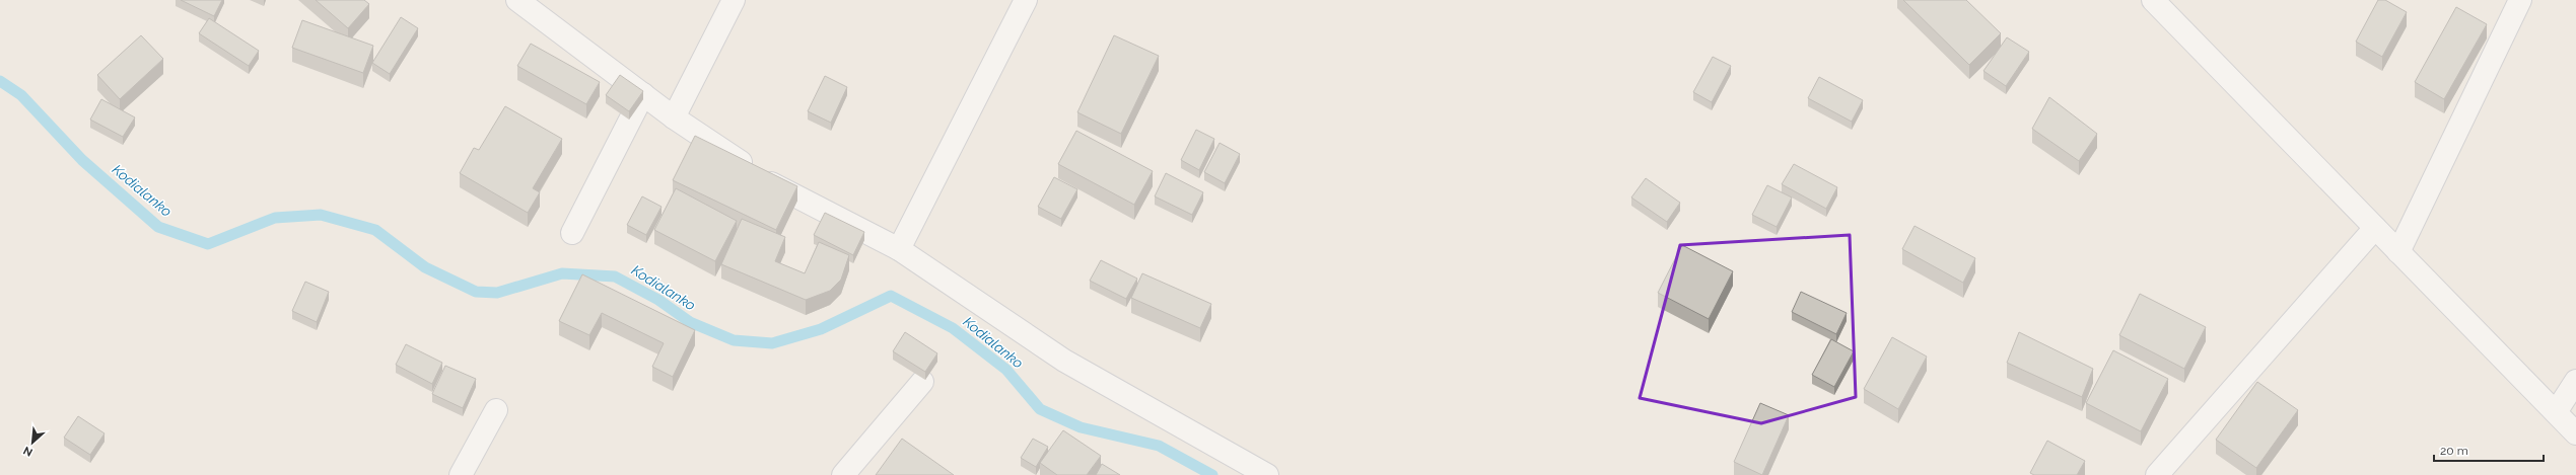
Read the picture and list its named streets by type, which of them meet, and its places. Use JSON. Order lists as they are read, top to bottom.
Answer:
{
  "water": ["Kodialanko"],
  "scale_bar": "20 m",
  "north": "bottom left"
}
